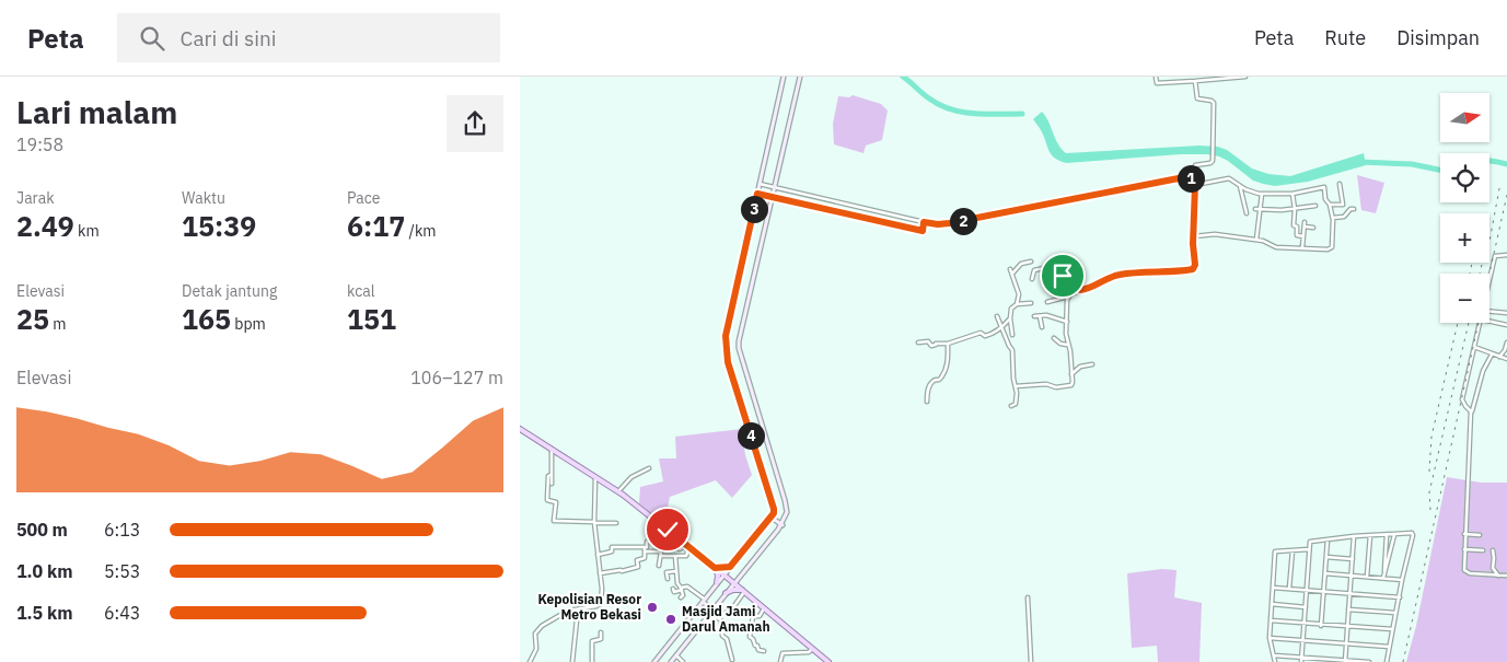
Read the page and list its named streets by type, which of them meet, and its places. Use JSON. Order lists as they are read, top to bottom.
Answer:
{
  "places": ["Kepolisian Resor Metro Bekasi", "Masjid Jami Darul Amanah"],
  "north": "right",
  "page": {
    "header": "Peta",
    "search": "Cari di sini",
    "nav": ["Peta", "Rute", "Disimpan"],
    "heading": ["Lari malam", "19:58"],
    "map_buttons": ["+", "−"],
    "pins": [
      "1",
      "3",
      "2",
      "4"
    ],
    "stats": [
      ["Jarak", "2.49 km"],
      ["Waktu", "15:39"],
      ["Pace", "6:17 /km"],
      ["Elevasi", "25 m"],
      ["Detak jantung", "165 bpm"],
      ["kcal", "151"]
    ],
    "chart": ["Elevasi", "106–127 m"],
    "list": [
      {
        "name": "500 m",
        "note": "6:13"
      },
      {
        "name": "1.0 km",
        "note": "5:53"
      },
      {
        "name": "1.5 km",
        "note": "6:43"
      }
    ]
  }
}
